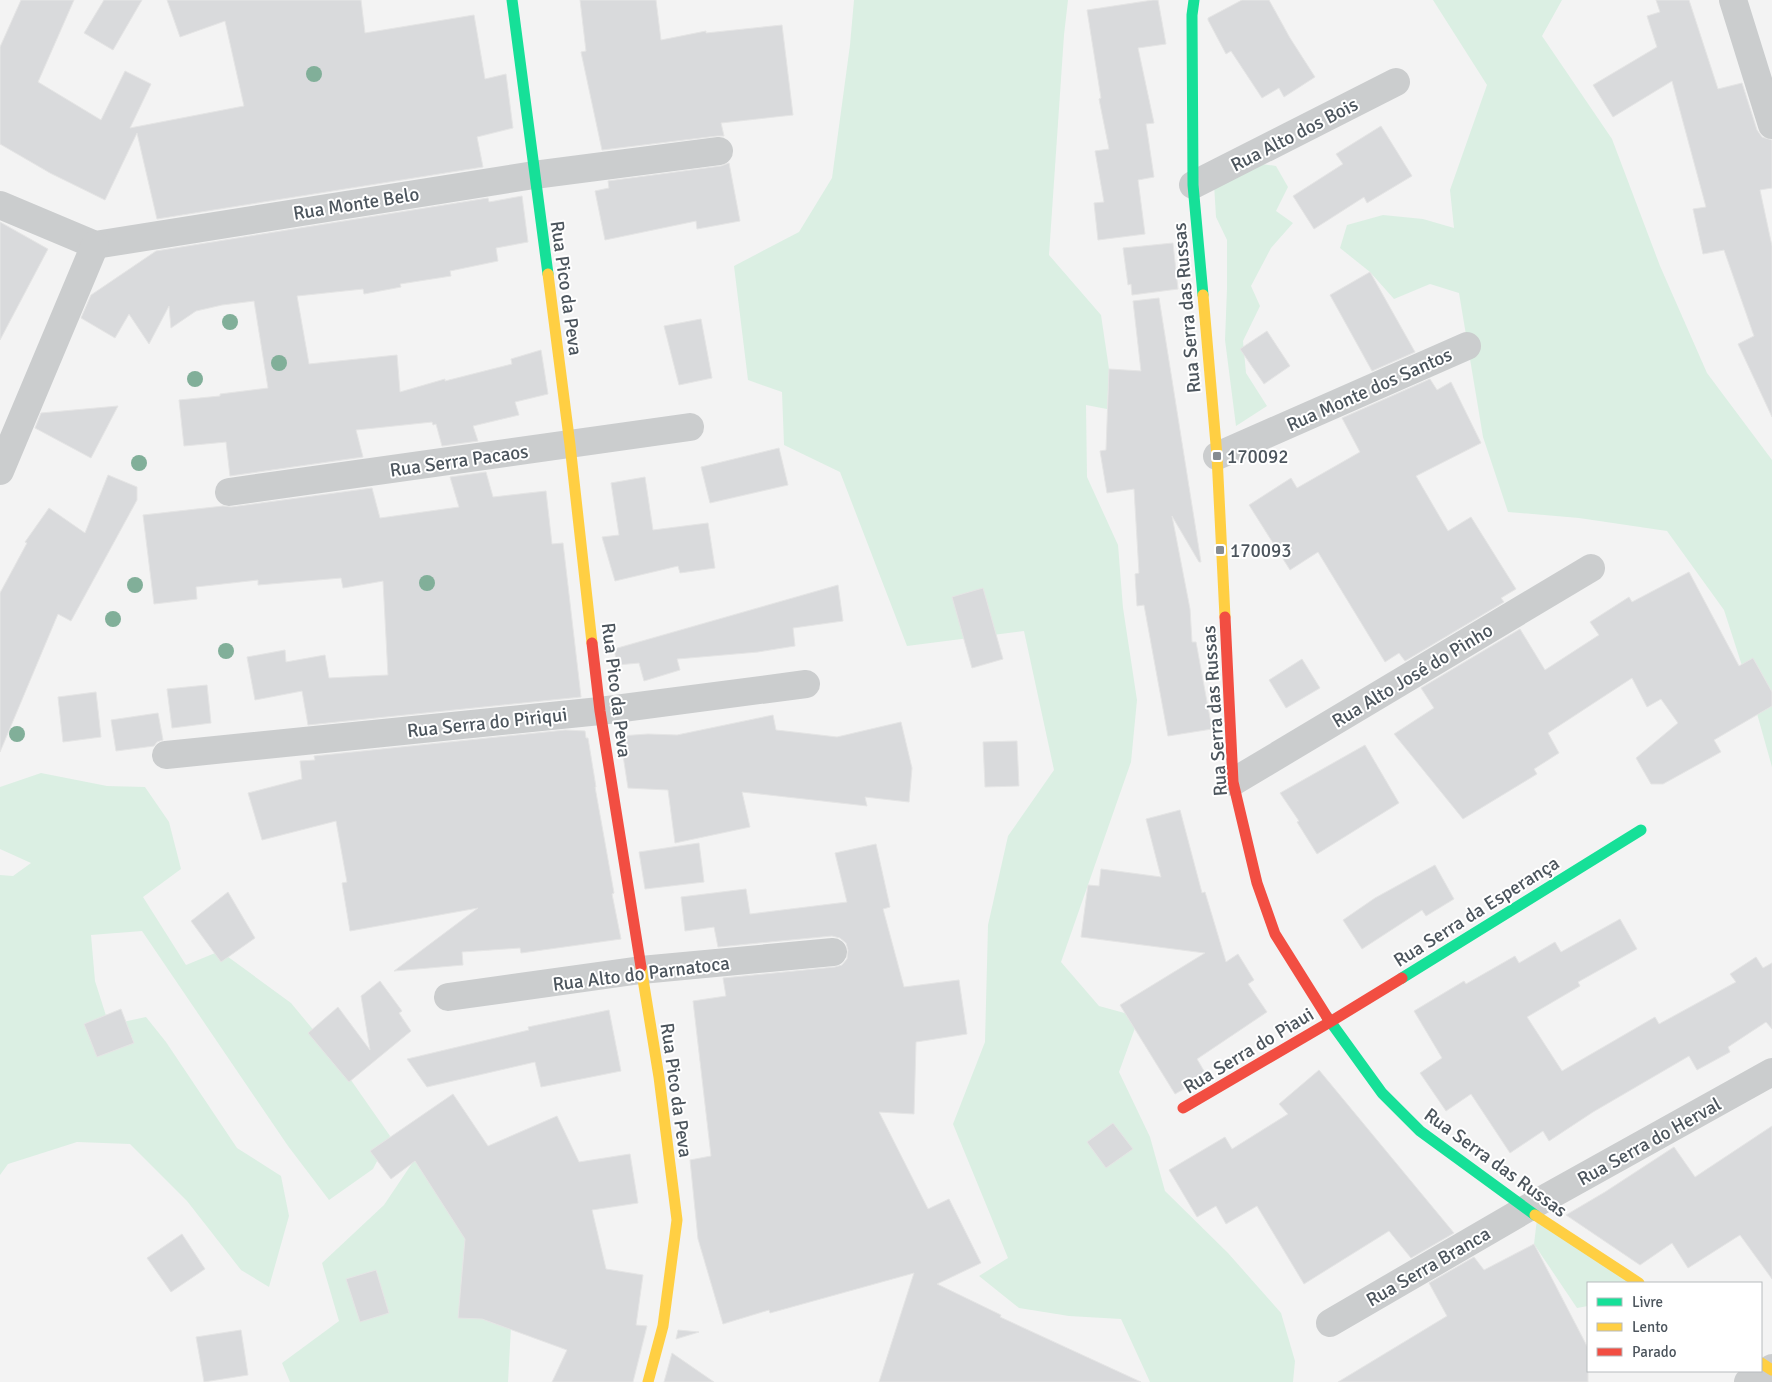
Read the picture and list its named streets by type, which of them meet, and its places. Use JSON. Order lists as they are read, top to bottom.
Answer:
{
  "streets": {
    "street": [
      "Rua Alto dos Bois",
      "Rua Monte Belo",
      "Rua Pico da Peva",
      "Rua Serra das Russas",
      "Rua Monte dos Santos",
      "Rua Serra Pacaos",
      "Rua Alto José do Pinho",
      "Rua Serra do Piriqui",
      "Rua Serra da Esperança",
      "Rua Alto do Parnatoca",
      "Rua Serra do Piaui",
      "Rua Serra do Herval",
      "Rua Serra Branca"
    ]
  },
  "crossings": [
    ["Rua Alto dos Bois", "Rua Serra das Russas"],
    ["Rua Monte Belo", "Rua Pico da Peva"],
    ["Rua Pico da Peva", "Rua Serra Pacaos"],
    ["Rua Pico da Peva", "Rua Serra do Piriqui"],
    ["Rua Pico da Peva", "Rua Alto do Parnatoca"],
    ["Rua Serra das Russas", "Rua Monte dos Santos"],
    ["Rua Serra das Russas", "Rua Alto José do Pinho"],
    ["Rua Serra das Russas", "Rua Serra da Esperança"],
    ["Rua Serra das Russas", "Rua Serra do Piaui"],
    ["Rua Serra das Russas", "Rua Serra do Herval"],
    ["Rua Serra das Russas", "Rua Serra Branca"],
    ["Rua Serra da Esperança", "Rua Serra do Piaui"],
    ["Rua Serra do Herval", "Rua Serra Branca"]
  ],
  "places": {
    "transit": ["170092", "170093"]
  },
  "legend": ["Livre", "Lento", "Parado"]
}
